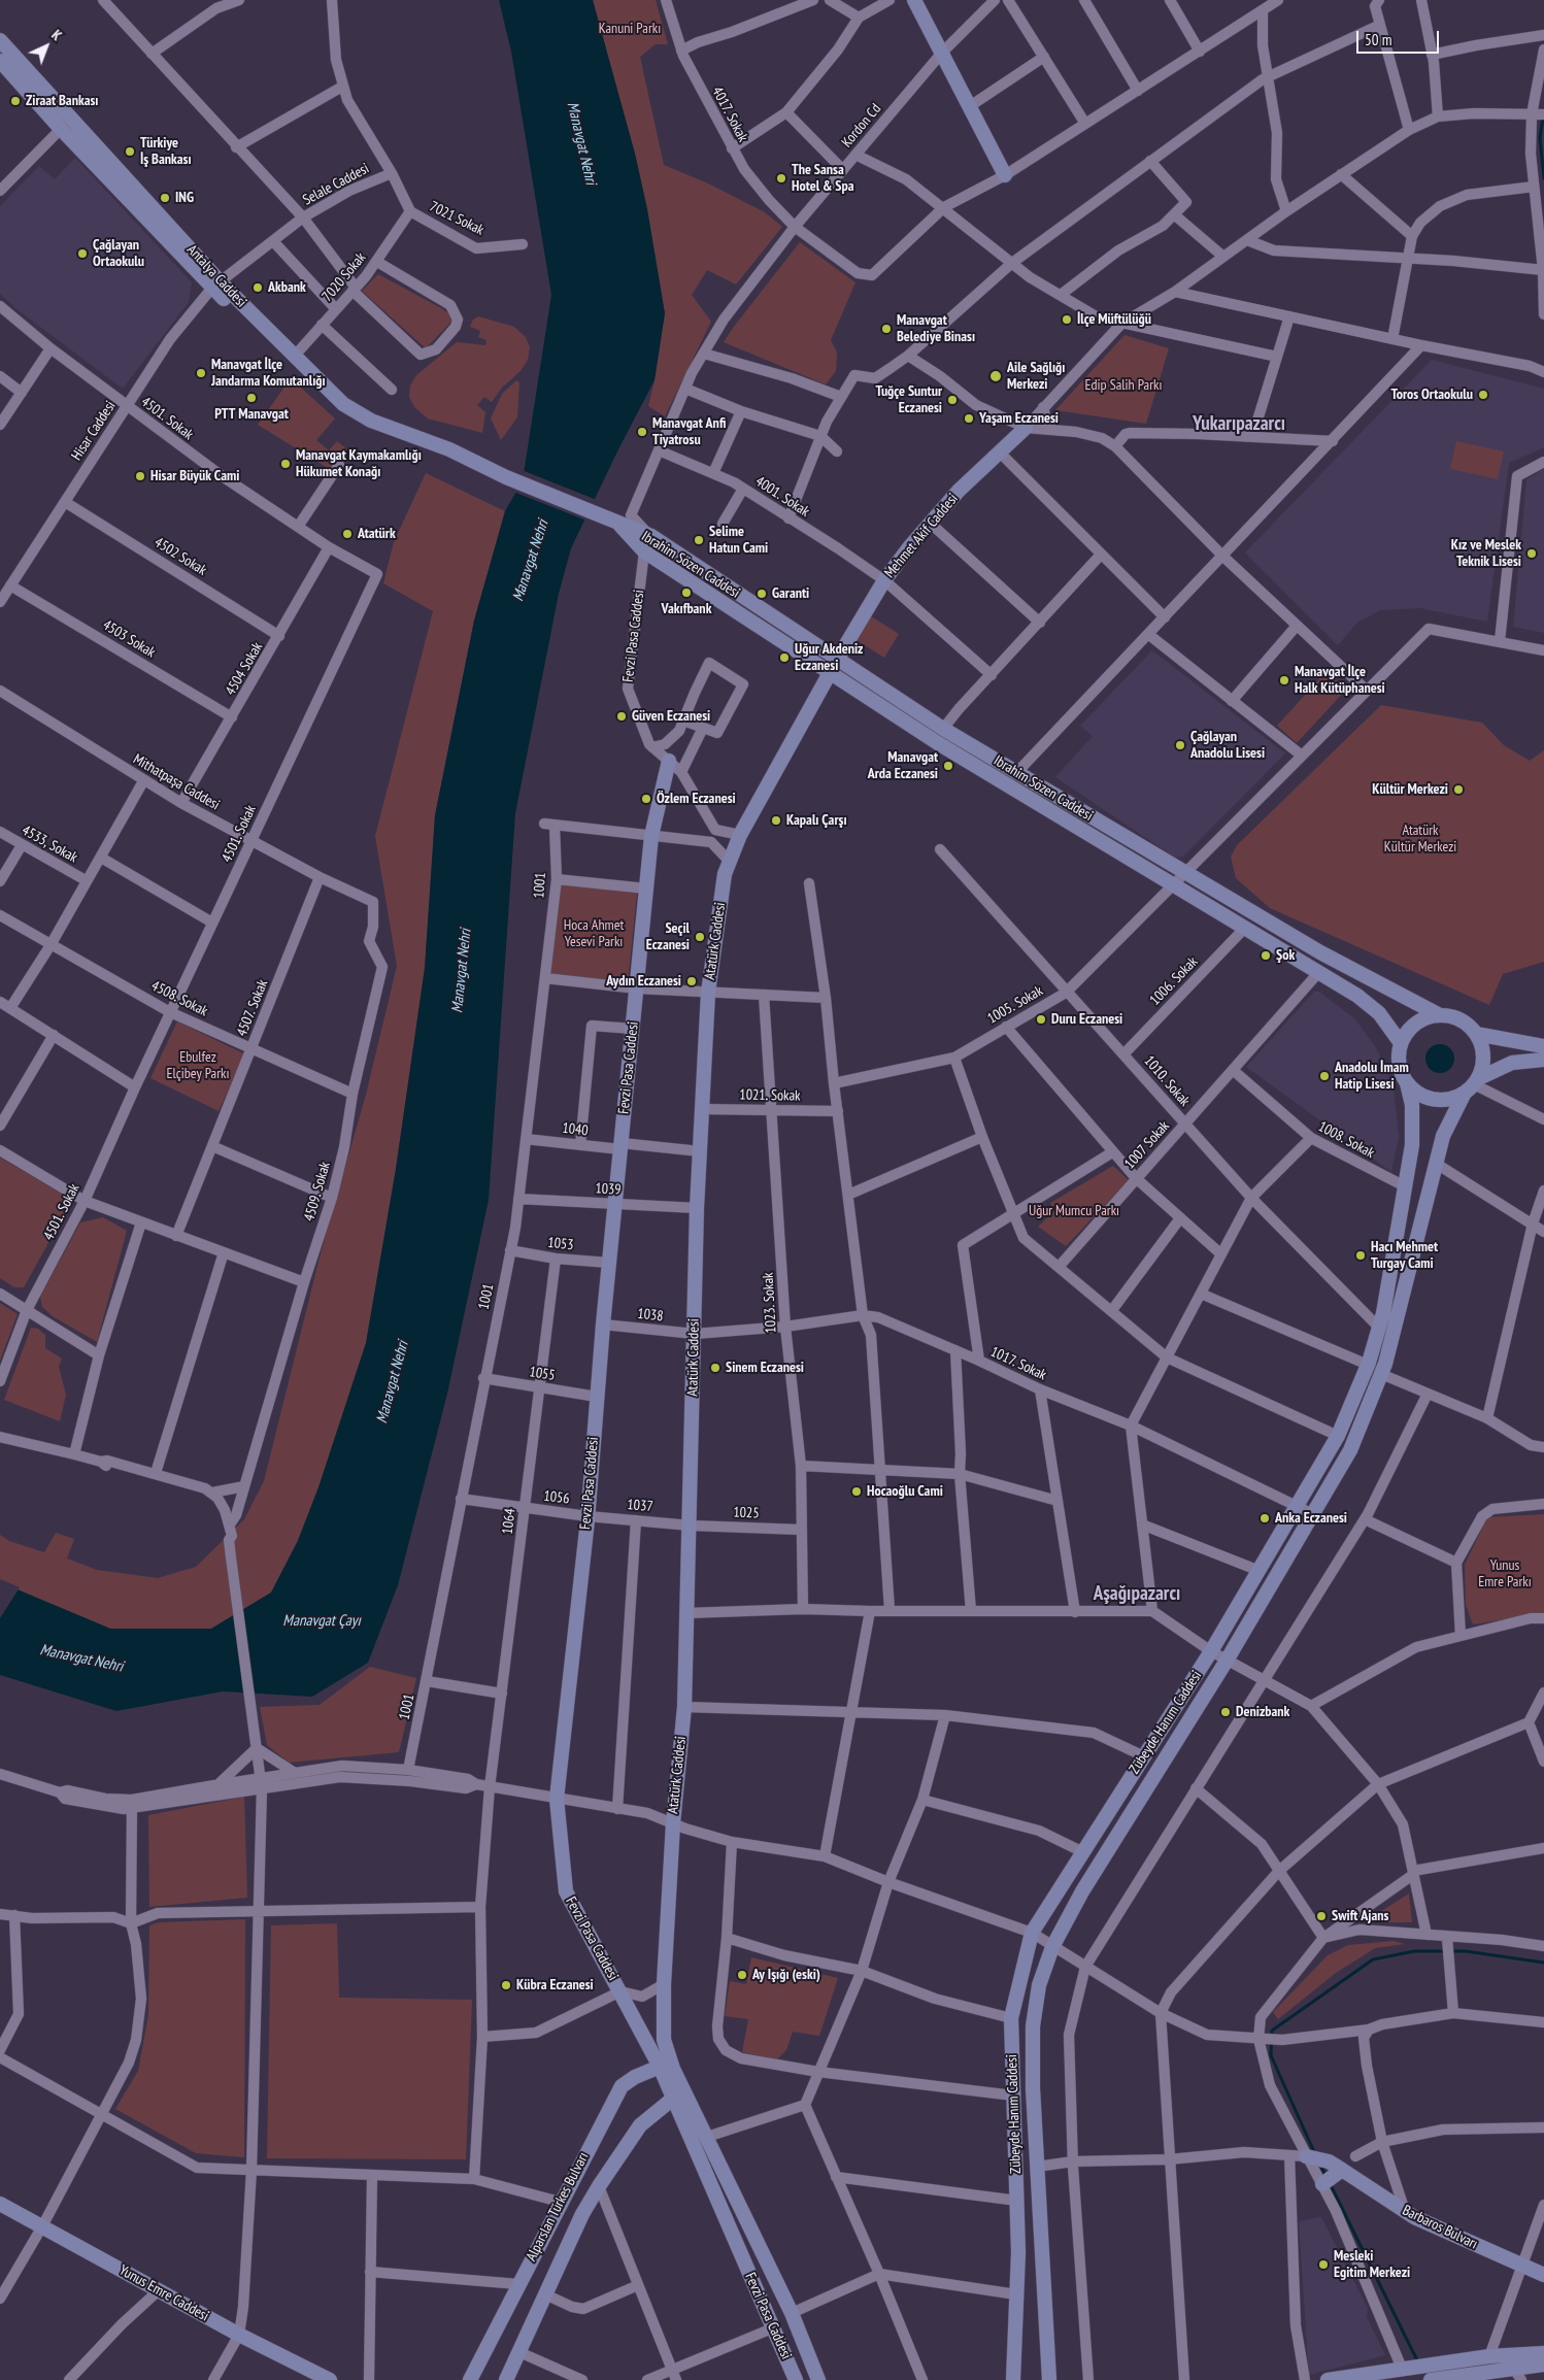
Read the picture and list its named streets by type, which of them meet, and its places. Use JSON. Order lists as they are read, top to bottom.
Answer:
{
  "streets": {
    "main road": [
      "Antalya Caddesi",
      "Mehmet Akif Caddesi",
      "Ibrahim Sözen Caddesi",
      "Fevzi Pasa Caddesi",
      "Atatürk Caddesi",
      "Zübeyde Hanım Caddesi",
      "Alparslan Türkes Bulvarı",
      "Barbaros Bulvarı",
      "Yunus Emre Caddesi"
    ],
    "street": [
      "4017. Sokak",
      "Kordon Cd",
      "Selale Caddesi",
      "7021 Sokak",
      "7020 Sokak",
      "4501. Sokak",
      "Hisar Caddesi",
      "4001. Sokak",
      "4502 Sokak",
      "4503 Sokak",
      "4504 Sokak",
      "Mithatpaşa Caddesi",
      "4533, Sokak",
      "1001",
      "1006. Sokak",
      "4508. Sokak",
      "1005. Sokak",
      "4507. Sokak",
      "1010. Sokak",
      "1021. Sokak",
      "1040",
      "1008. Sokak",
      "1007 Sokak",
      "1039",
      "4509. Sokak",
      "1053",
      "1023. Sokak",
      "1038",
      "1017. Sokak",
      "1055",
      "1056",
      "1037",
      "1025",
      "1064"
    ]
  },
  "crossings": [
    ["4017. Sokak", "Kordon Cd"],
    ["Kordon Cd", "4001. Sokak"],
    ["Kordon Cd", "Ibrahim Sözen Caddesi"],
    ["Selale Caddesi", "Antalya Caddesi"],
    ["Selale Caddesi", "Hisar Caddesi"],
    ["7021 Sokak", "7020 Sokak"],
    ["Antalya Caddesi", "7020 Sokak"],
    ["Antalya Caddesi", "Hisar Caddesi"],
    ["Antalya Caddesi", "Ibrahim Sözen Caddesi"],
    ["4501. Sokak", "Hisar Caddesi"],
    ["4501. Sokak", "4504 Sokak"],
    ["4501. Sokak", "Mithatpaşa Caddesi"],
    ["4501. Sokak", "4508. Sokak"],
    ["Hisar Caddesi", "4502 Sokak"],
    ["Hisar Caddesi", "4503 Sokak"],
    ["4001. Sokak", "Mehmet Akif Caddesi"],
    ["Mehmet Akif Caddesi", "Ibrahim Sözen Caddesi"],
    ["4502 Sokak", "4504 Sokak"],
    ["Ibrahim Sözen Caddesi", "Fevzi Pasa Caddesi"],
    ["Ibrahim Sözen Caddesi", "Atatürk Caddesi"],
    ["Ibrahim Sözen Caddesi", "1006. Sokak"],
    ["Ibrahim Sözen Caddesi", "1005. Sokak"],
    ["Ibrahim Sözen Caddesi", "1007 Sokak"],
    ["Ibrahim Sözen Caddesi", "Zübeyde Hanım Caddesi"],
    ["Fevzi Pasa Caddesi", "1001"],
    ["Fevzi Pasa Caddesi", "Atatürk Caddesi"],
    ["Fevzi Pasa Caddesi", "1040"],
    ["Fevzi Pasa Caddesi", "1039"],
    ["Fevzi Pasa Caddesi", "1053"],
    ["Fevzi Pasa Caddesi", "1038"],
    ["Fevzi Pasa Caddesi", "1055"],
    ["Fevzi Pasa Caddesi", "1056"],
    ["Fevzi Pasa Caddesi", "1037"],
    ["Fevzi Pasa Caddesi", "Alparslan Türkes Bulvarı"],
    ["4503 Sokak", "4504 Sokak"],
    ["4504 Sokak", "Mithatpaşa Caddesi"],
    ["Mithatpaşa Caddesi", "4507. Sokak"],
    ["Mithatpaşa Caddesi", "4509. Sokak"],
    ["1001", "1040"],
    ["1001", "1039"],
    ["1001", "1053"],
    ["1001", "1055"],
    ["1001", "1056"],
    ["Atatürk Caddesi", "1021. Sokak"],
    ["Atatürk Caddesi", "1040"],
    ["Atatürk Caddesi", "1039"],
    ["Atatürk Caddesi", "1038"],
    ["Atatürk Caddesi", "1017. Sokak"],
    ["Atatürk Caddesi", "1037"],
    ["Atatürk Caddesi", "1025"],
    ["Atatürk Caddesi", "Alparslan Türkes Bulvarı"],
    ["1006. Sokak", "1010. Sokak"],
    ["4508. Sokak", "4507. Sokak"],
    ["4508. Sokak", "4509. Sokak"],
    ["1005. Sokak", "1010. Sokak"],
    ["1010. Sokak", "1007 Sokak"],
    ["1010. Sokak", "Zübeyde Hanım Caddesi"],
    ["1021. Sokak", "1023. Sokak"],
    ["1008. Sokak", "1007 Sokak"],
    ["1008. Sokak", "Zübeyde Hanım Caddesi"],
    ["1053", "1064"],
    ["1023. Sokak", "1017. Sokak"],
    ["1023. Sokak", "1025"],
    ["1038", "1017. Sokak"],
    ["1017. Sokak", "Zübeyde Hanım Caddesi"],
    ["1055", "1064"],
    ["1056", "1037"],
    ["1056", "1064"],
    ["1037", "1025"]
  ],
  "districts": ["Yukarıpazarcı", "Aşağıpazarcı"],
  "water": ["Manavgat Nehri", "Manavgat Çayı"],
  "parks": [
    "Kanuni Parkı",
    "Edip Salih Parkı",
    "Atatürk Kültür Merkezi",
    "Hoca Ahmet Yesevi Parkı",
    "Ebulfez Elçibey Parkı",
    "Uğur Mumcu Parkı",
    "Yunus Emre Parkı"
  ],
  "places": [
    "Ziraat Bankası",
    "Türkiye İş Bankası",
    "The Sansa Hotel & Spa",
    "ING",
    "Çağlayan Ortaokulu",
    "Akbank",
    "İlçe Müftülüğü",
    "Manavgat Belediye Binası",
    "Manavgat İlçe Jandarma Komutanlığı",
    "Aile Sağlığı Merkezi",
    "Toros Ortaokulu",
    "PTT Manavgat",
    "Tuğçe Suntur Eczanesi",
    "Yaşam Eczanesi",
    "Manavgat Anfi Tiyatrosu",
    "Manavgat Kaymakamlığı Hükumet Konağı",
    "Hisar Büyük Cami",
    "Atatürk",
    "Selime Hatun Cami",
    "Kız ve Meslek Teknik Lisesi",
    "Vakıfbank",
    "Garanti",
    "Uğur Akdeniz Eczanesi",
    "Manavgat İlçe Halk Kütüphanesi",
    "Güven Eczanesi",
    "Çağlayan Anadolu Lisesi",
    "Manavgat Arda Eczanesi",
    "Kültür Merkezi",
    "Özlem Eczanesi",
    "Kapalı Çarşı",
    "Seçil Eczanesi",
    "Şok",
    "Aydın Eczanesi",
    "Duru Eczanesi",
    "Anadolu İmam Hatip Lisesi",
    "Hacı Mehmet Turgay Cami",
    "Sinem Eczanesi",
    "Hocaoğlu Cami",
    "Anka Eczanesi",
    "Denizbank",
    "Swift Ajans",
    "Ay Işığı (eski)",
    "Kübra Eczanesi",
    "Mesleki Egitim Merkezi"
  ],
  "scale_bar": "50 m",
  "north": "top right"
}
